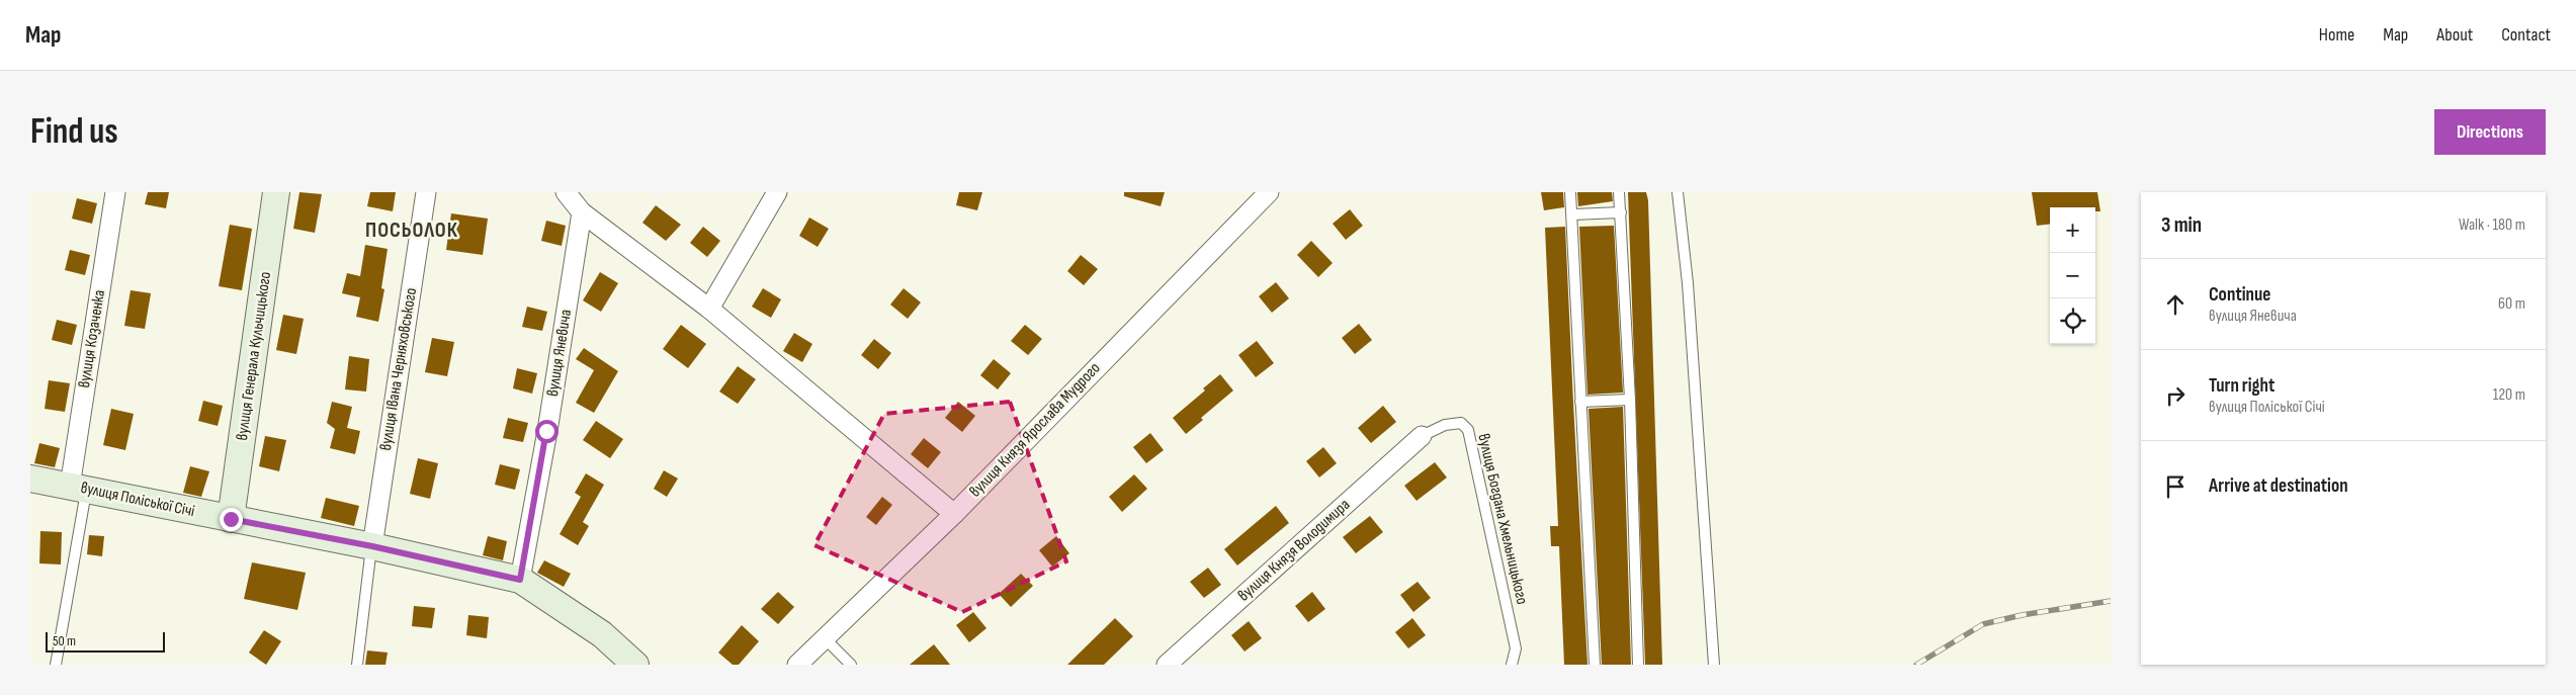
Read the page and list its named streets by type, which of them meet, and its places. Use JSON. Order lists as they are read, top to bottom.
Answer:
{
  "streets": {
    "street": [
      "вулиця Козаченка",
      "вулиця Яневича",
      "вулиця Генерала Кульчицького",
      "вулиця Івана Черняховського",
      "вулиця Князя Ярослава Мудрого",
      "вулиця Поліської Січі",
      "вулиця Князя Володимира"
    ],
    "lane": ["вулиця Богдана Хмельницького"]
  },
  "crossings": [
    ["вулиця Козаченка", "вулиця Поліської Січі"],
    ["вулиця Яневича", "вулиця Поліської Січі"],
    ["вулиця Генерала Кульчицького", "вулиця Поліської Січі"],
    ["вулиця Івана Черняховського", "вулиця Поліської Січі"],
    ["вулиця Богдана Хмельницького", "вулиця Князя Володимира"]
  ],
  "districts": ["ПОСЬОЛОК"],
  "scale_bar": "50 m",
  "page": {
    "header": "Map",
    "nav": [
      "Home",
      "Map",
      "About",
      "Contact"
    ],
    "buttons": "Directions",
    "title": "Find us",
    "heading": ["3 min", "Walk · 180 m"],
    "map_buttons": ["+", "−"],
    "list": [
      ["Continue", "вулиця Яневича", "60 m"],
      ["Turn right", "вулиця Поліської Січі", "120 m"],
      "Arrive at destination"
    ],
    "scale": "50 m"
  }
}
